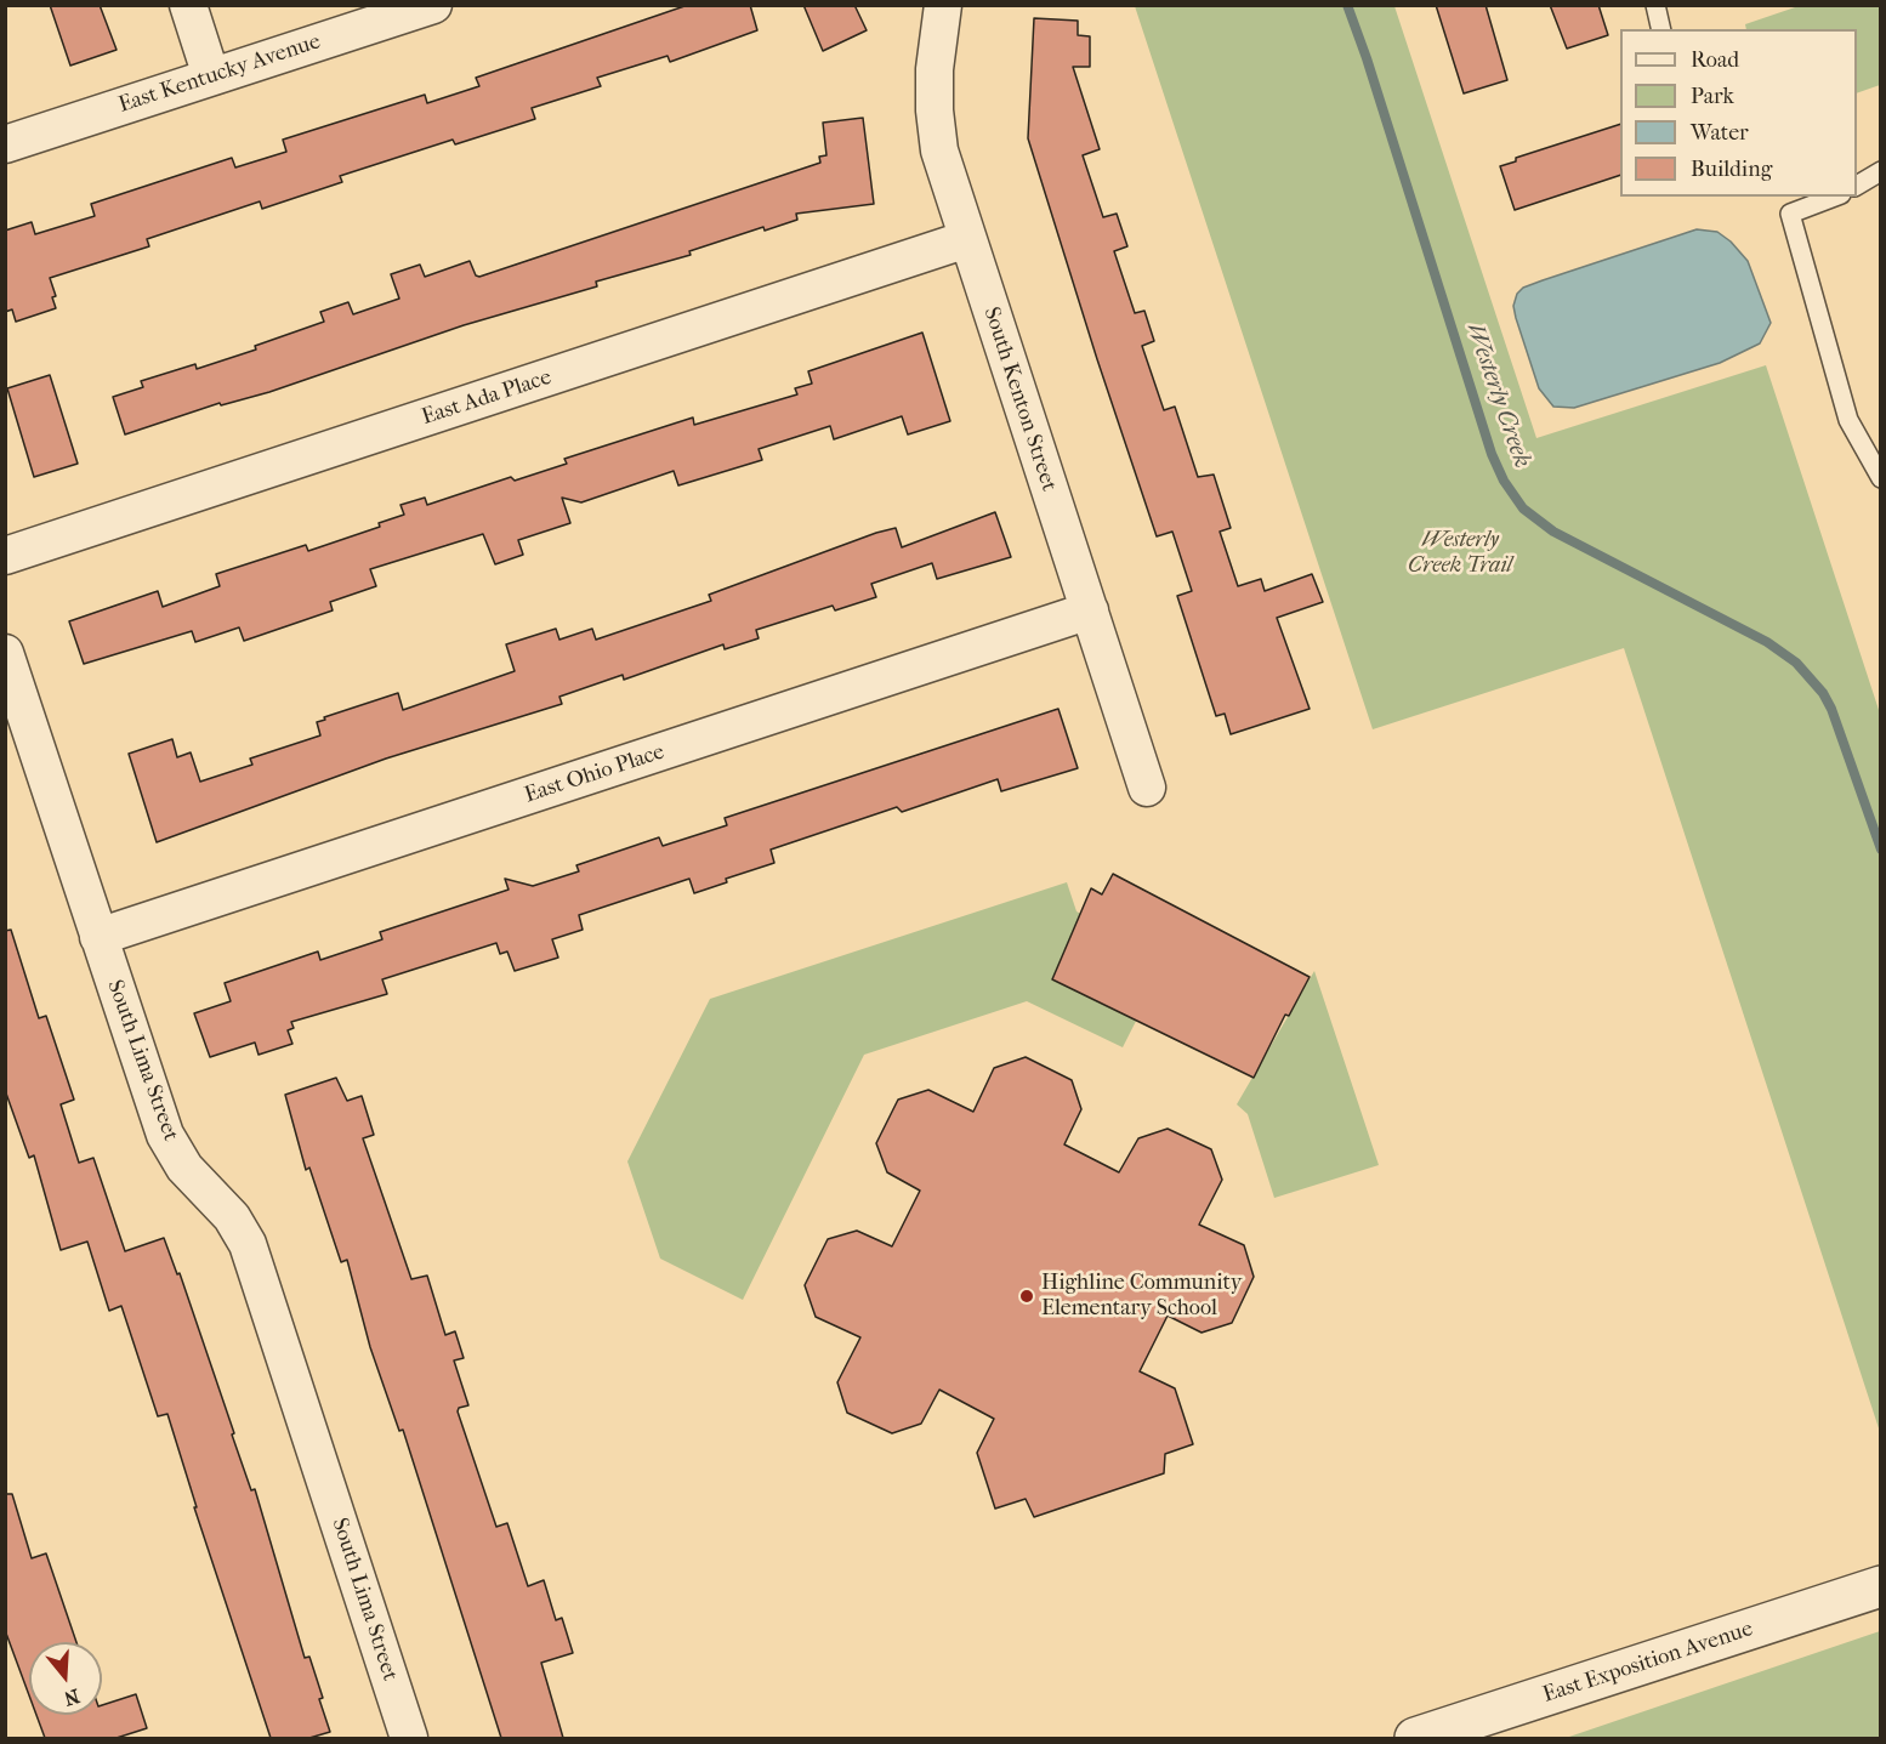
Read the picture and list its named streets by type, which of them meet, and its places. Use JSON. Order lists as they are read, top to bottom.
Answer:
{
  "streets": {
    "street": [
      "East Kentucky Avenue",
      "East Ada Place",
      "South Kenton Street",
      "East Ohio Place",
      "South Lima Street",
      "East Exposition Avenue"
    ]
  },
  "crossings": [
    ["East Ada Place", "South Kenton Street"],
    ["South Kenton Street", "East Ohio Place"],
    ["East Ohio Place", "South Lima Street"]
  ],
  "water": ["Westerly Creek"],
  "parks": ["Westerly Creek Trail"],
  "places": ["Highline Community Elementary School"],
  "legend": [
    "Road",
    "Park",
    "Water",
    "Building"
  ],
  "north": "bottom"
}
